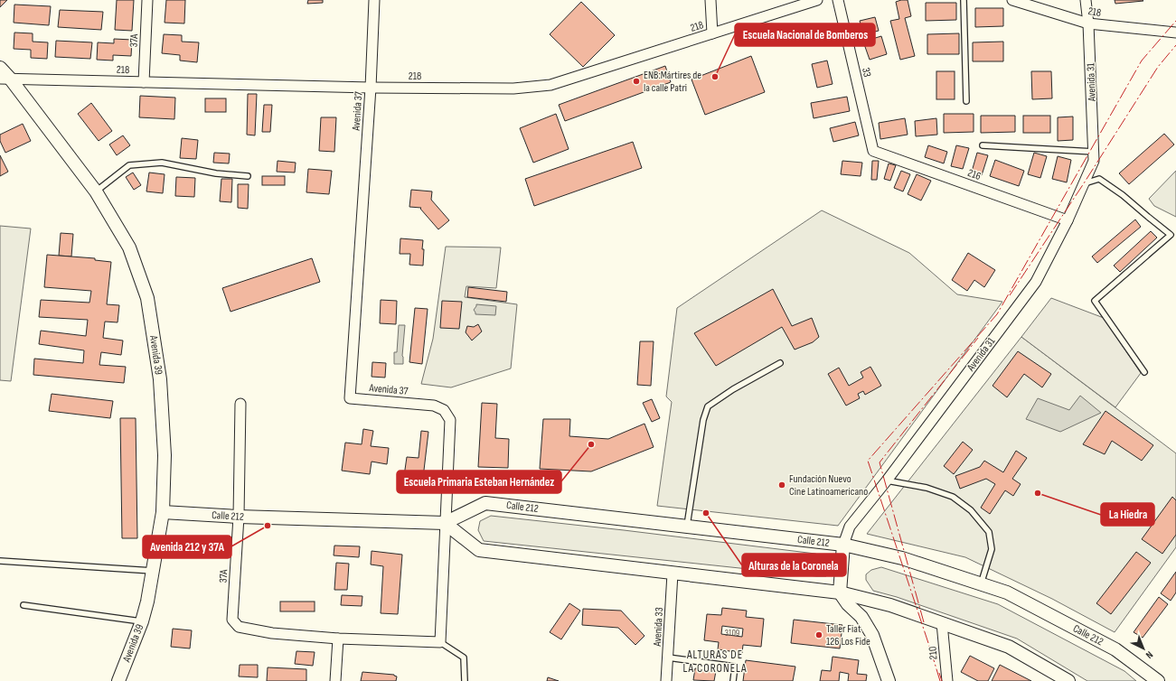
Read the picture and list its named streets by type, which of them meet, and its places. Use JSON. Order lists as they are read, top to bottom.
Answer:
{
  "streets": {
    "street": [
      "218",
      "37A",
      "33",
      "Avenida 31",
      "Avenida 37",
      "216",
      "Avenida 39",
      "Calle 212",
      "Avenida 33",
      "210"
    ]
  },
  "crossings": [
    ["218", "37A"],
    ["218", "Avenida 31"],
    ["218", "Avenida 37"],
    ["218", "Avenida 39"],
    ["37A", "Calle 212"],
    ["33", "216"],
    ["Avenida 31", "216"],
    ["Avenida 31", "Calle 212"],
    ["Avenida 37", "Calle 212"],
    ["Avenida 39", "Calle 212"]
  ],
  "districts": ["ALTURAS DE LA CORONELA"],
  "places": [
    "Escuela Nacional de Bomberos",
    "ENB:Mártires de la calle Patri",
    "Escuela Primaria Esteban Hernández",
    "Fundación Nuevo Cine Latinoamericano",
    "La Hiedra",
    "Alturas de la Coronela",
    "Avenida 212 y 37A",
    "Taller Fiat 126 Los Fide"
  ],
  "house_numbers": ["3109"],
  "north": "bottom right"
}
